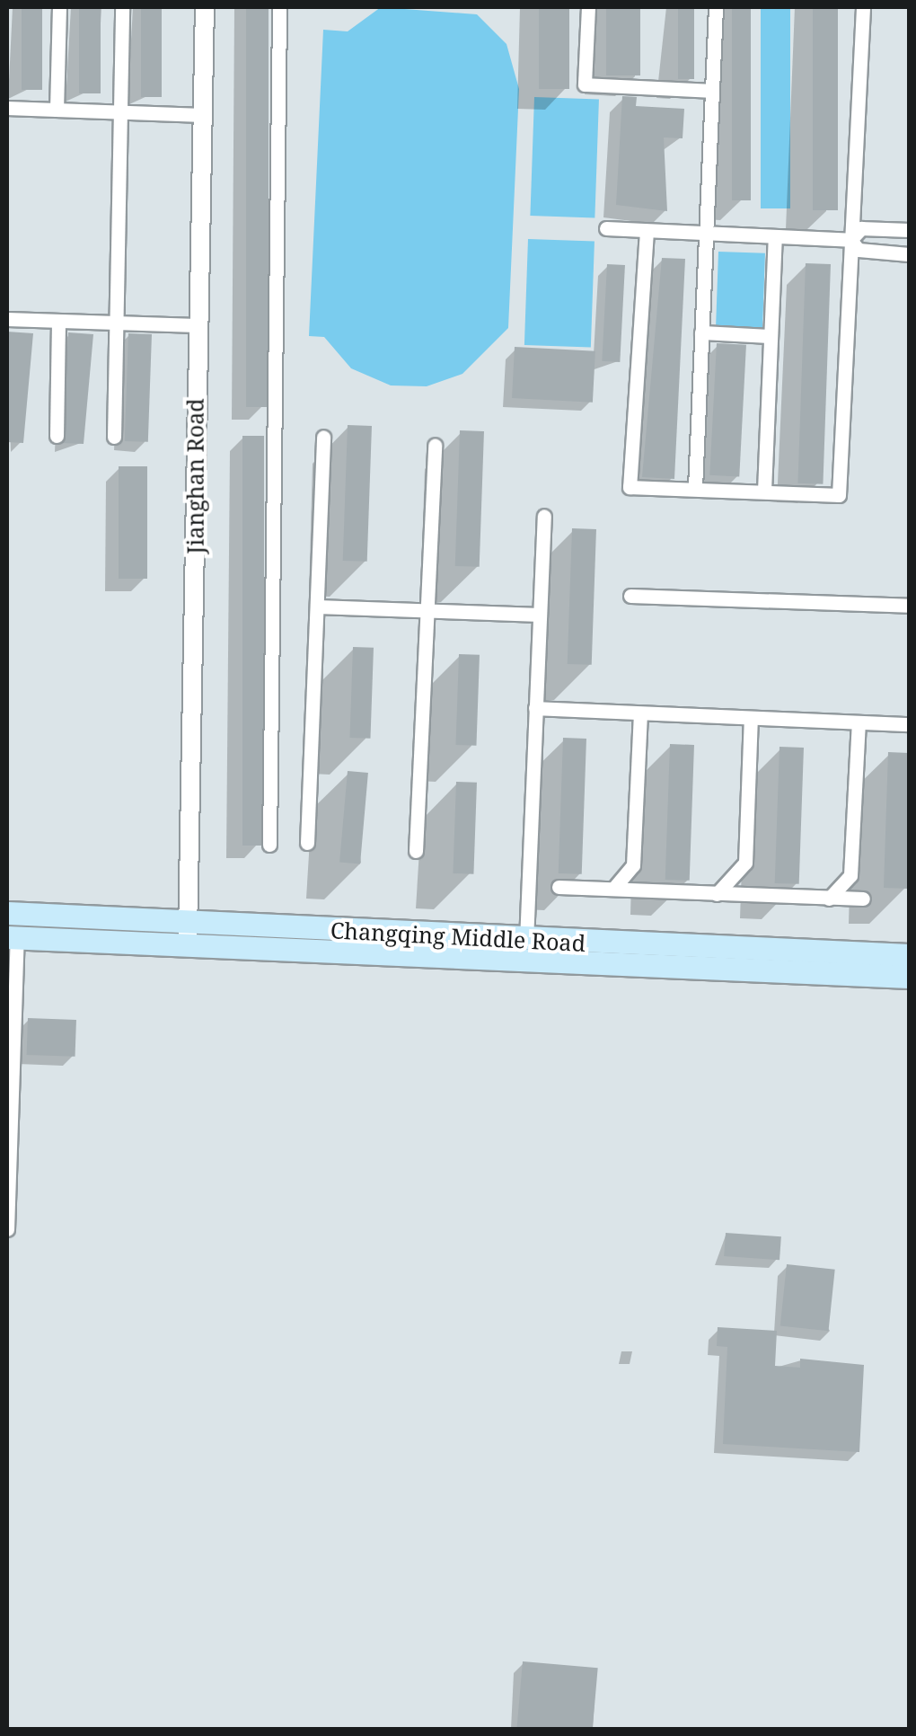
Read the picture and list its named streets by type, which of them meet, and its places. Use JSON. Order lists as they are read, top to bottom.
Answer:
{
  "streets": {
    "main road": ["Changqing Middle Road"],
    "street": ["Jianghan Road"]
  },
  "crossings": [
    ["Jianghan Road", "Changqing Middle Road"]
  ]
}
